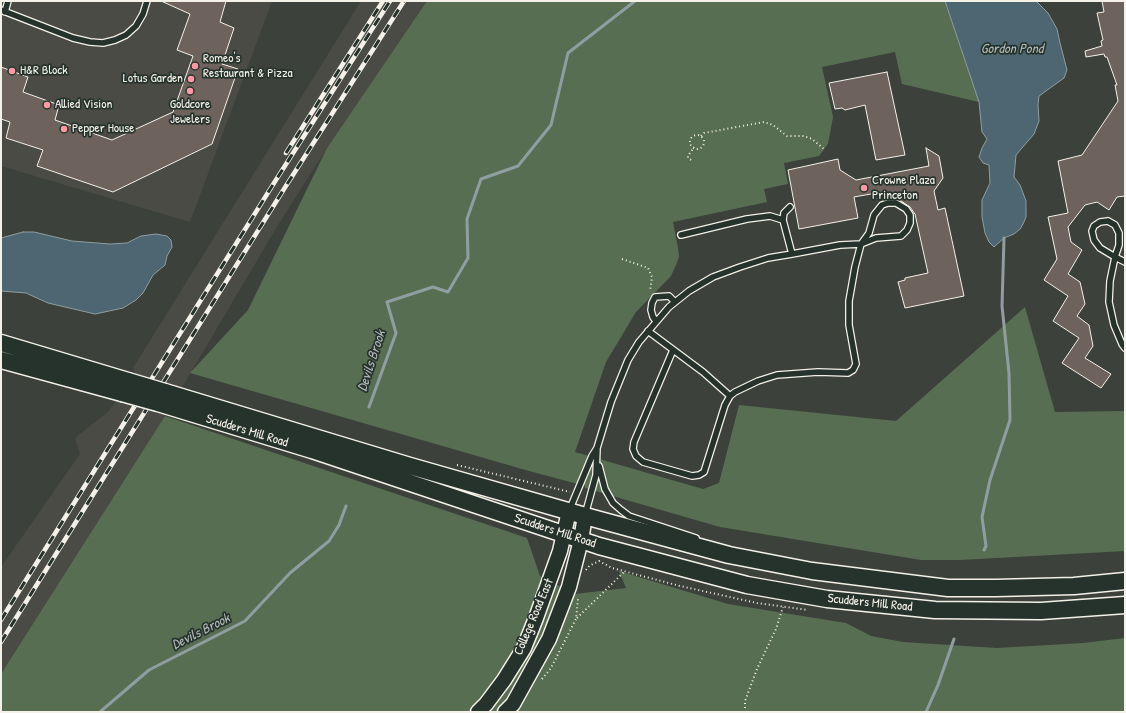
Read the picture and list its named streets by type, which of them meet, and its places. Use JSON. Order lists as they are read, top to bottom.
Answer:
{
  "streets": {
    "main road": ["Scudders Mill Road"],
    "street": ["College Road East"]
  },
  "crossings": [
    ["Scudders Mill Road", "College Road East"]
  ],
  "water": ["Gordon Pond", "Devils Brook"],
  "places": [
    "Romeo's Restaurant & Pizza",
    "H&R Block",
    "Lotus Garden",
    "Goldcore Jewelers",
    "Allied Vision",
    "Pepper House",
    "Crowne Plaza Princeton"
  ]
}
